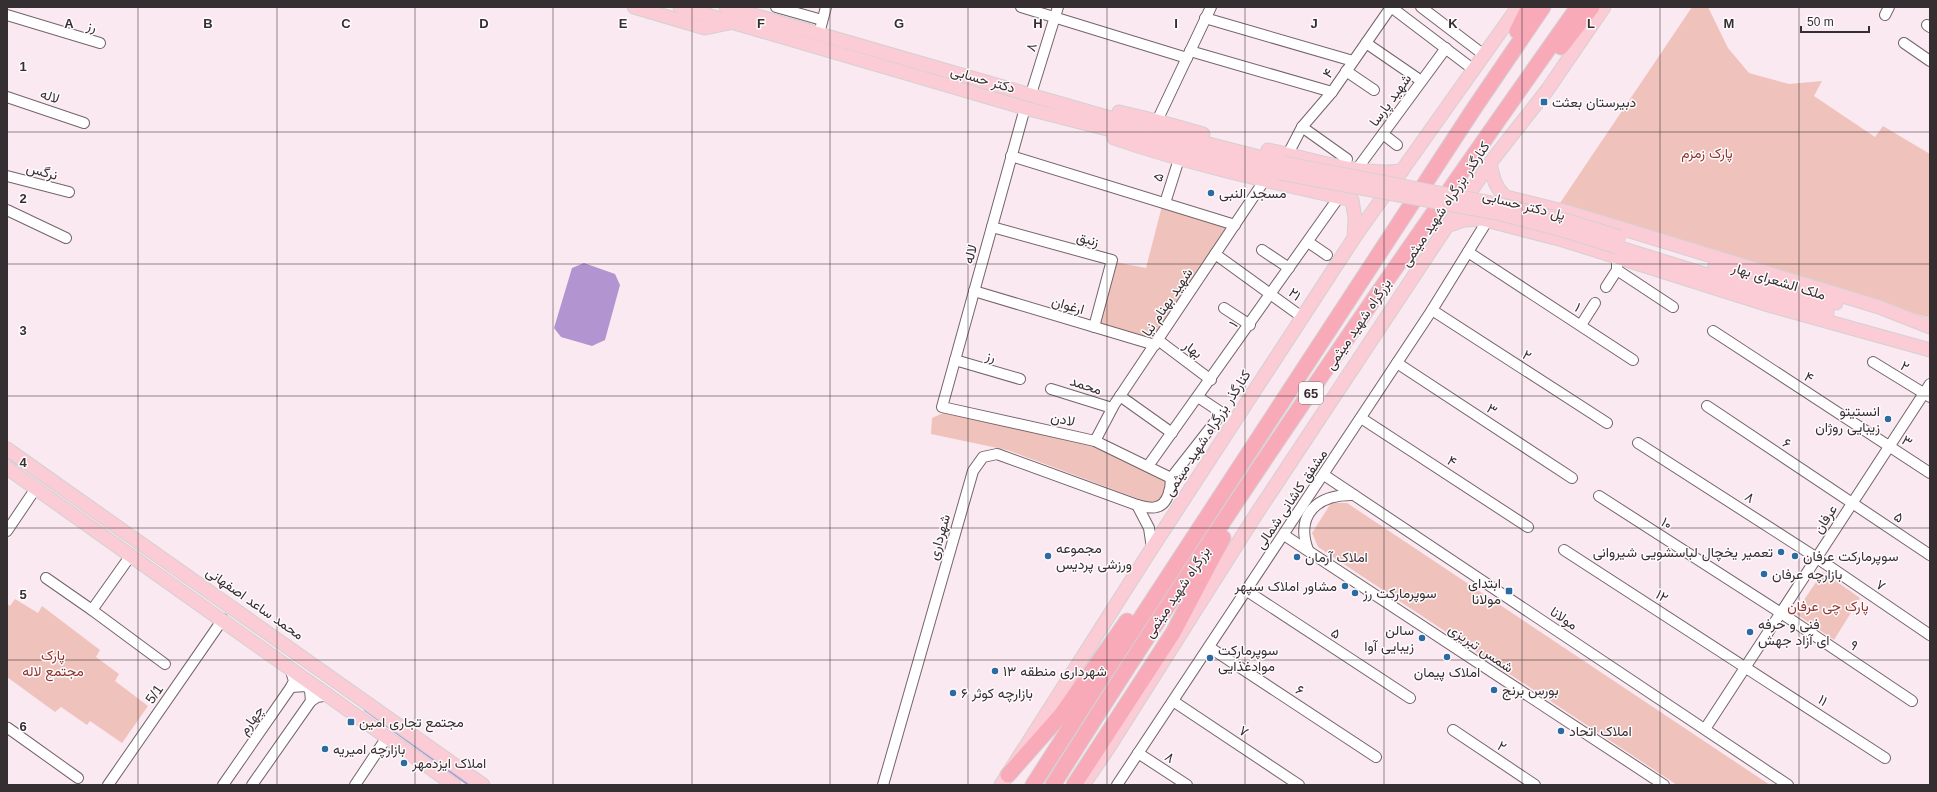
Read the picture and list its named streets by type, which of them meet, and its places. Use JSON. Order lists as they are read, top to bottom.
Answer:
{
  "streets": {
    "highway": ["بزرگراه شهید میثمی", "65"],
    "main road": [
      "دکتر حسابی",
      "کنارگذر بزرگراه شهید میثمی",
      "پل دکتر حسابی",
      "ملک الشعرای بهار",
      "محمد ساعد اصفهانی"
    ],
    "street": [
      "رز",
      "۸",
      "۴",
      "لاله",
      "شهید پارسا",
      "نرگس",
      "۵",
      "زنبق",
      "۲۱",
      "شهید بهنام نیا",
      "ارغوان",
      "۱",
      "بهار",
      "۲",
      "محمد",
      "۳",
      "لادن",
      "۶",
      "مشفق کاشانی شمالی",
      "عرفان",
      "۱۰",
      "شهرداری",
      "۷",
      "۱۲",
      "مولانا",
      "۹",
      "شمس تبریزی",
      "5/1",
      "۱۱",
      "چهارم"
    ]
  },
  "crossings": [
    ["رز", "لاله"],
    ["۸", "دکتر حسابی"],
    ["۸", "مشفق کاشانی شمالی"],
    ["۸", "عرفان"],
    ["۸", "۷"],
    ["۴", "دکتر حسابی"],
    ["۴", "پل دکتر حسابی"],
    ["۴", "۳"],
    ["۴", "مشفق کاشانی شمالی"],
    ["۴", "عرفان"],
    ["دکتر حسابی", "لاله"],
    ["دکتر حسابی", "پل دکتر حسابی"],
    ["لاله", "زنبق"],
    ["لاله", "ارغوان"],
    ["لاله", "لادن"],
    ["۵", "۶"],
    ["۵", "مشفق کاشانی شمالی"],
    ["۵", "عرفان"],
    ["کنارگذر بزرگراه شهید میثمی", "۲۱"],
    ["پل دکتر حسابی", "ملک الشعرای بهار"],
    ["زنبق", "ارغوان"],
    ["۲۱", "شهید بهنام نیا"],
    ["۲۱", "۱"],
    ["شهید بهنام نیا", "ارغوان"],
    ["شهید بهنام نیا", "بهار"],
    ["شهید بهنام نیا", "محمد"],
    ["شهید بهنام نیا", "لادن"],
    ["ارغوان", "بهار"],
    ["۱", "بهار"],
    ["۱", "لادن"],
    ["۱", "مشفق کاشانی شمالی"],
    ["۲", "مشفق کاشانی شمالی"],
    ["۲", "عرفان"],
    ["۳", "مشفق کاشانی شمالی"],
    ["۳", "عرفان"],
    ["لادن", "شهرداری"],
    ["۶", "مشفق کاشانی شمالی"],
    ["۶", "عرفان"],
    ["مشفق کاشانی شمالی", "۷"],
    ["مشفق کاشانی شمالی", "مولانا"],
    ["مشفق کاشانی شمالی", "شمس تبریزی"],
    ["عرفان", "۱۰"],
    ["عرفان", "۷"],
    ["عرفان", "۱۲"],
    ["عرفان", "مولانا"],
    ["عرفان", "۹"],
    ["عرفان", "۱۱"],
    ["۱۰", "۹"],
    ["۱۲", "۱۱"]
  ],
  "parks": ["پارک زمزم", "پارک چی عرفان", "پارک مجتمع لاله"],
  "places": {
    "transit": ["دبیرستان بعثت", "ابتدای مولانا", "مجتمع تجاری امین"],
    "other": [
      "مسجد النبی",
      "انستیتو زیبایی روژان",
      "تعمیر یخچال لباسشویی شیروانی",
      "مجموعه ورزشی پردیس",
      "سوپرمارکت عرفان",
      "املاک آرمان",
      "بازارچه‌ عرفان",
      "مشاور املاک سپهر",
      "سوپرمارکت رز",
      "فنی و حرفه ای آزاد جهش",
      "سالن زیبایی آوا",
      "املاک پیمان",
      "سوپرمارکت موادغذایی",
      "شهرداری منطقه ۱۳",
      "بورس برنج",
      "بازارچه کوثر ۶",
      "املاک اتحاد",
      "بازارچه امیریه",
      "املاک ایزدمهر"
    ]
  },
  "scale_bar": "50 m",
  "grid": {
    "columns": [
      "A",
      "B",
      "C",
      "D",
      "E",
      "F",
      "G",
      "H",
      "I",
      "J",
      "K",
      "L",
      "M"
    ],
    "rows": [
      "1",
      "2",
      "3",
      "4",
      "5",
      "6"
    ]
  }
}
